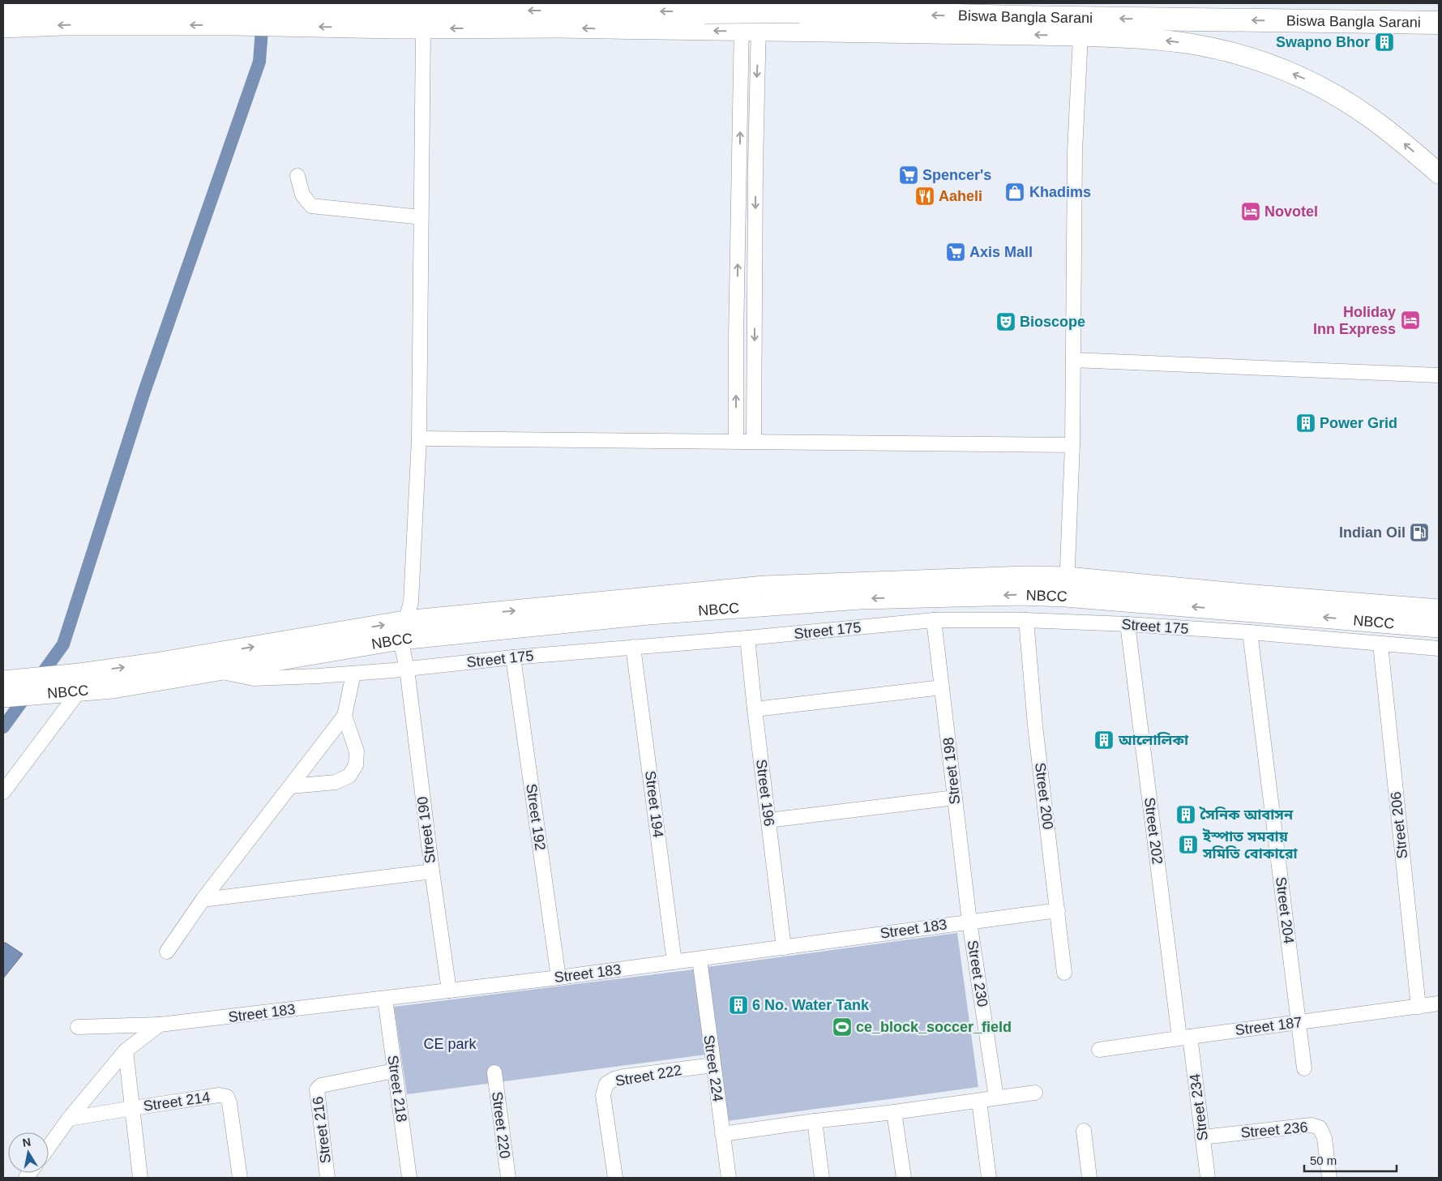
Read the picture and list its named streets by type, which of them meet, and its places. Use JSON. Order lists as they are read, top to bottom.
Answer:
{
  "streets": {
    "main road": ["Biswa Bangla Sarani"],
    "street": [
      "NBCC",
      "Street 175",
      "Street 198",
      "Street 196",
      "Street 200",
      "Street 194",
      "Street 192",
      "Street 206",
      "Street 190",
      "Street 202",
      "Street 204",
      "Street 183",
      "Street 230",
      "Street 187",
      "Street 224",
      "Street 222",
      "Street 218",
      "Street 214",
      "Street 234",
      "Street 220",
      "Street 216",
      "Street 236"
    ]
  },
  "crossings": [
    ["NBCC", "Street 175"],
    ["NBCC", "Street 190"],
    ["Street 175", "Street 198"],
    ["Street 175", "Street 196"],
    ["Street 175", "Street 200"],
    ["Street 175", "Street 194"],
    ["Street 175", "Street 192"],
    ["Street 175", "Street 206"],
    ["Street 175", "Street 190"],
    ["Street 175", "Street 202"],
    ["Street 175", "Street 204"],
    ["Street 198", "Street 183"],
    ["Street 198", "Street 230"],
    ["Street 196", "Street 183"],
    ["Street 200", "Street 183"],
    ["Street 194", "Street 183"],
    ["Street 192", "Street 183"],
    ["Street 206", "Street 187"],
    ["Street 190", "Street 183"],
    ["Street 202", "Street 187"],
    ["Street 202", "Street 234"],
    ["Street 204", "Street 187"],
    ["Street 183", "Street 230"],
    ["Street 183", "Street 224"],
    ["Street 183", "Street 218"],
    ["Street 187", "Street 234"],
    ["Street 224", "Street 222"],
    ["Street 218", "Street 216"],
    ["Street 234", "Street 236"]
  ],
  "one_way": ["Biswa Bangla Sarani"],
  "parks": ["CE park"],
  "places": {
    "building": [
      "Swapno Bhor",
      "Power Grid",
      "আলোলিকা",
      "সৈনিক আবাসন",
      "ইস্পাত সমবায় সমিতি বোকারো",
      "6 No. Water Tank"
    ],
    "supermarket": ["Spencer's", "Axis Mall"],
    "shop": ["Khadims"],
    "restaurant": ["Aaheli"],
    "hotel": ["Novotel", "Holiday Inn Express"],
    "theatre": ["Bioscope"],
    "fuel station": ["Indian Oil"],
    "sports": ["ce_block_soccer_field"]
  },
  "scale_bar": "50 m",
  "north": "top"
}
